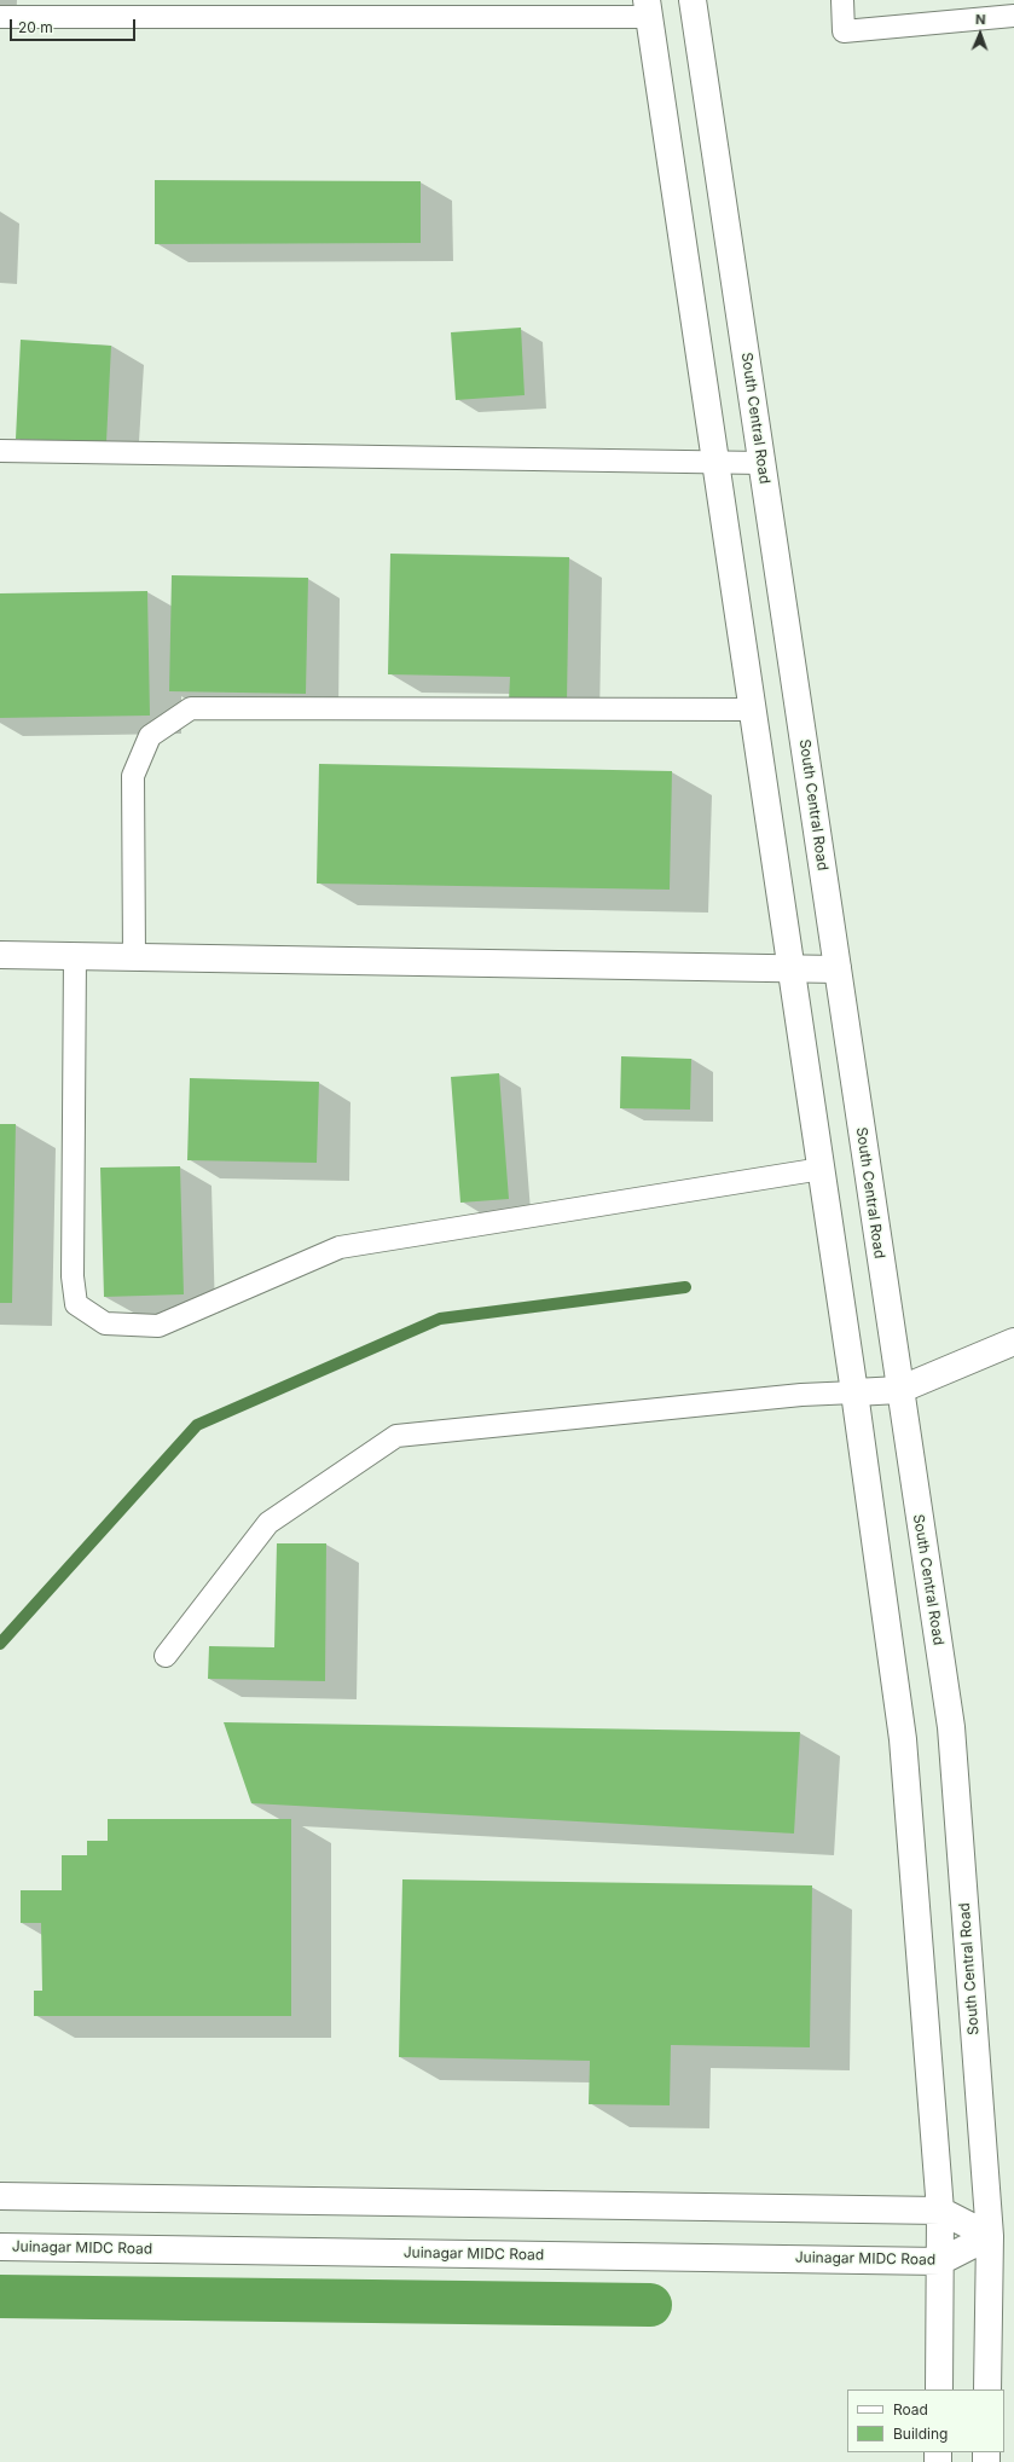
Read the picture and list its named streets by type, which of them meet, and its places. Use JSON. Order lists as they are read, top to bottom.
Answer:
{
  "streets": {
    "street": ["South Central Road", "Juinagar MIDC Road"]
  },
  "crossings": [
    ["South Central Road", "Juinagar MIDC Road"]
  ],
  "legend": ["Road", "Building"],
  "scale_bar": "20 m",
  "north": "top"
}
